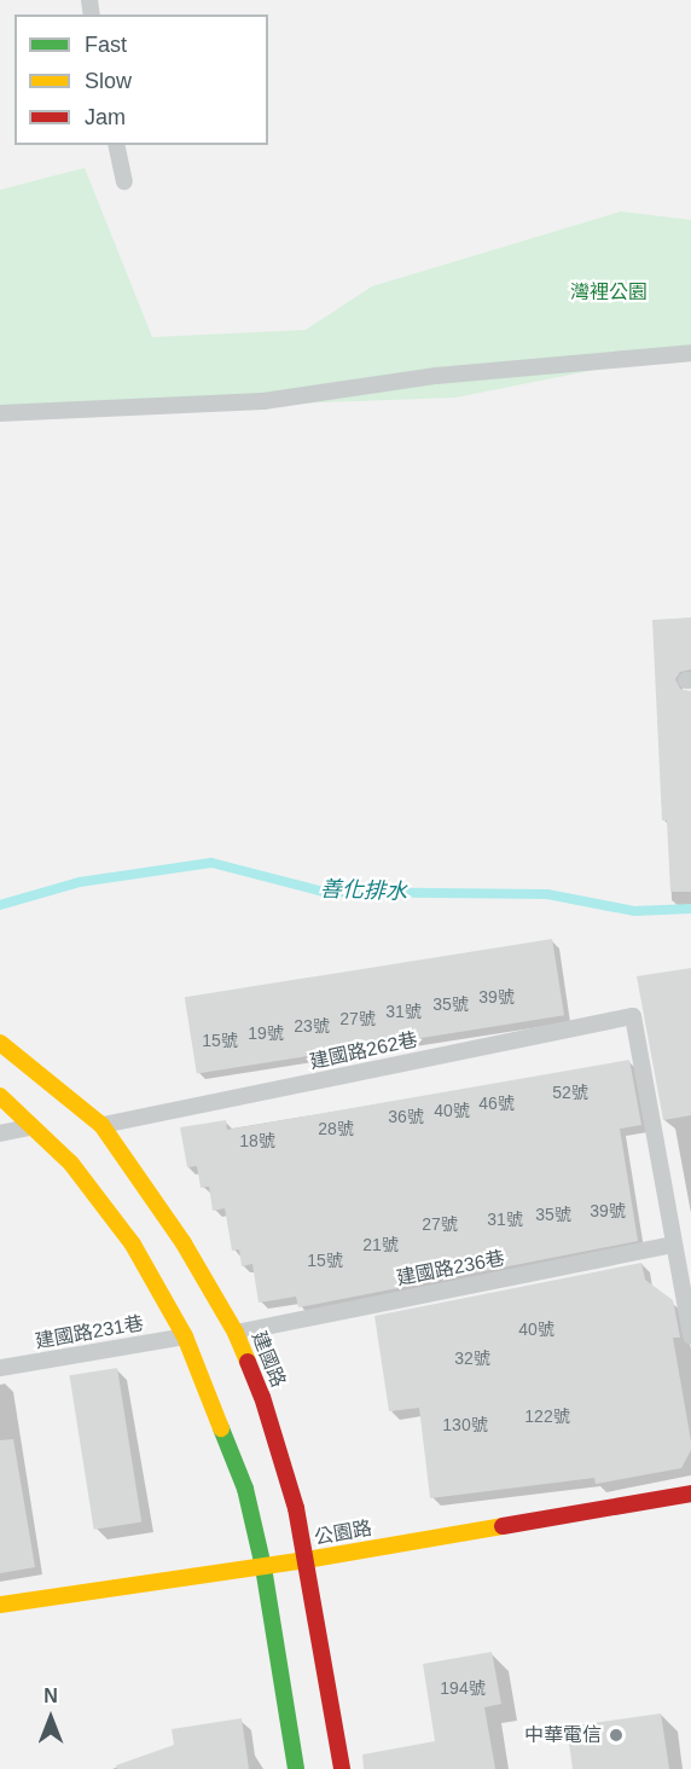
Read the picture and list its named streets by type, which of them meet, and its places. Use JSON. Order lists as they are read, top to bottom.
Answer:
{
  "streets": {
    "street": ["建國路", "公園路"],
    "lane": ["建國路262巷", "建國路236巷", "建國路231巷"]
  },
  "crossings": [
    ["建國路262巷", "建國路236巷"],
    ["建國路262巷", "建國路"],
    ["建國路236巷", "建國路"],
    ["建國路", "公園路"]
  ],
  "water": ["善化排水"],
  "parks": ["灣裡公園"],
  "places": ["中華電信"],
  "house_numbers": [
    "39號",
    "35號",
    "31號",
    "27號",
    "23號",
    "19號",
    "15號",
    "52號",
    "46號",
    "40號",
    "36號",
    "28號",
    "18號",
    "39號",
    "35號",
    "31號",
    "27號",
    "21號",
    "15號",
    "40號",
    "32號",
    "122號",
    "130號",
    "194號"
  ],
  "legend": ["Fast", "Slow", "Jam"],
  "north": "top"
}
